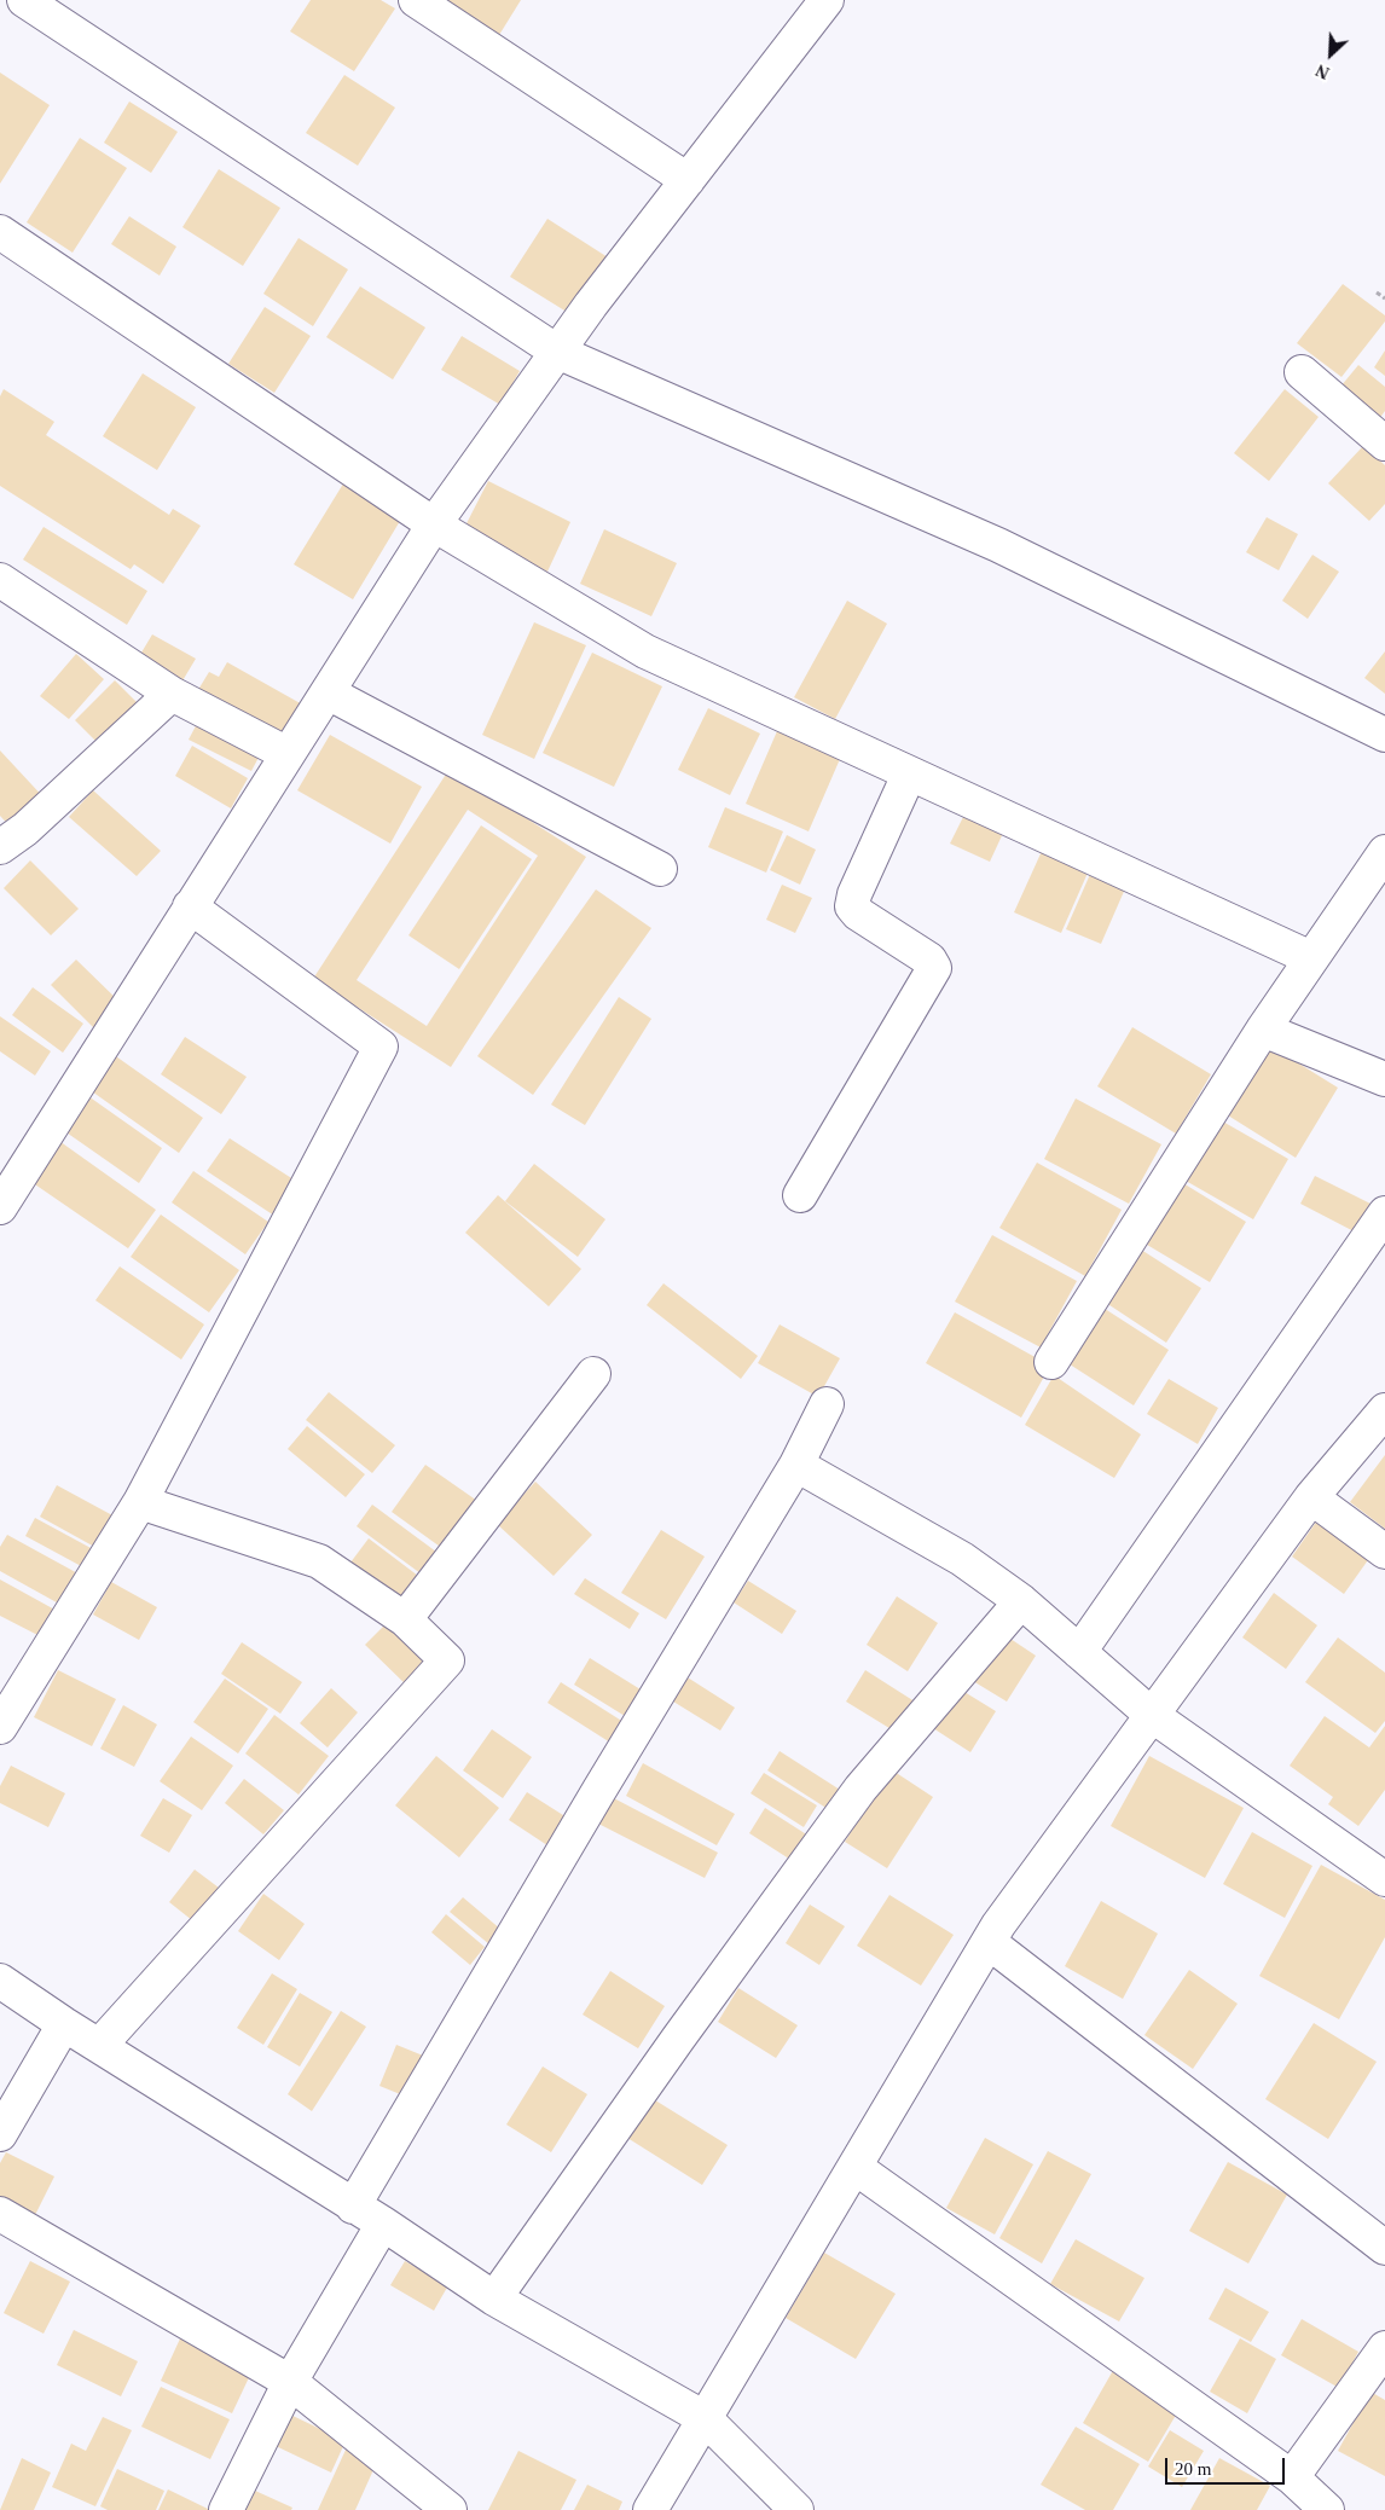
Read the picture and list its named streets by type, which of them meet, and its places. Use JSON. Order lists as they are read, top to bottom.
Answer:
{
  "scale_bar": "20 m",
  "north": "bottom left"
}
